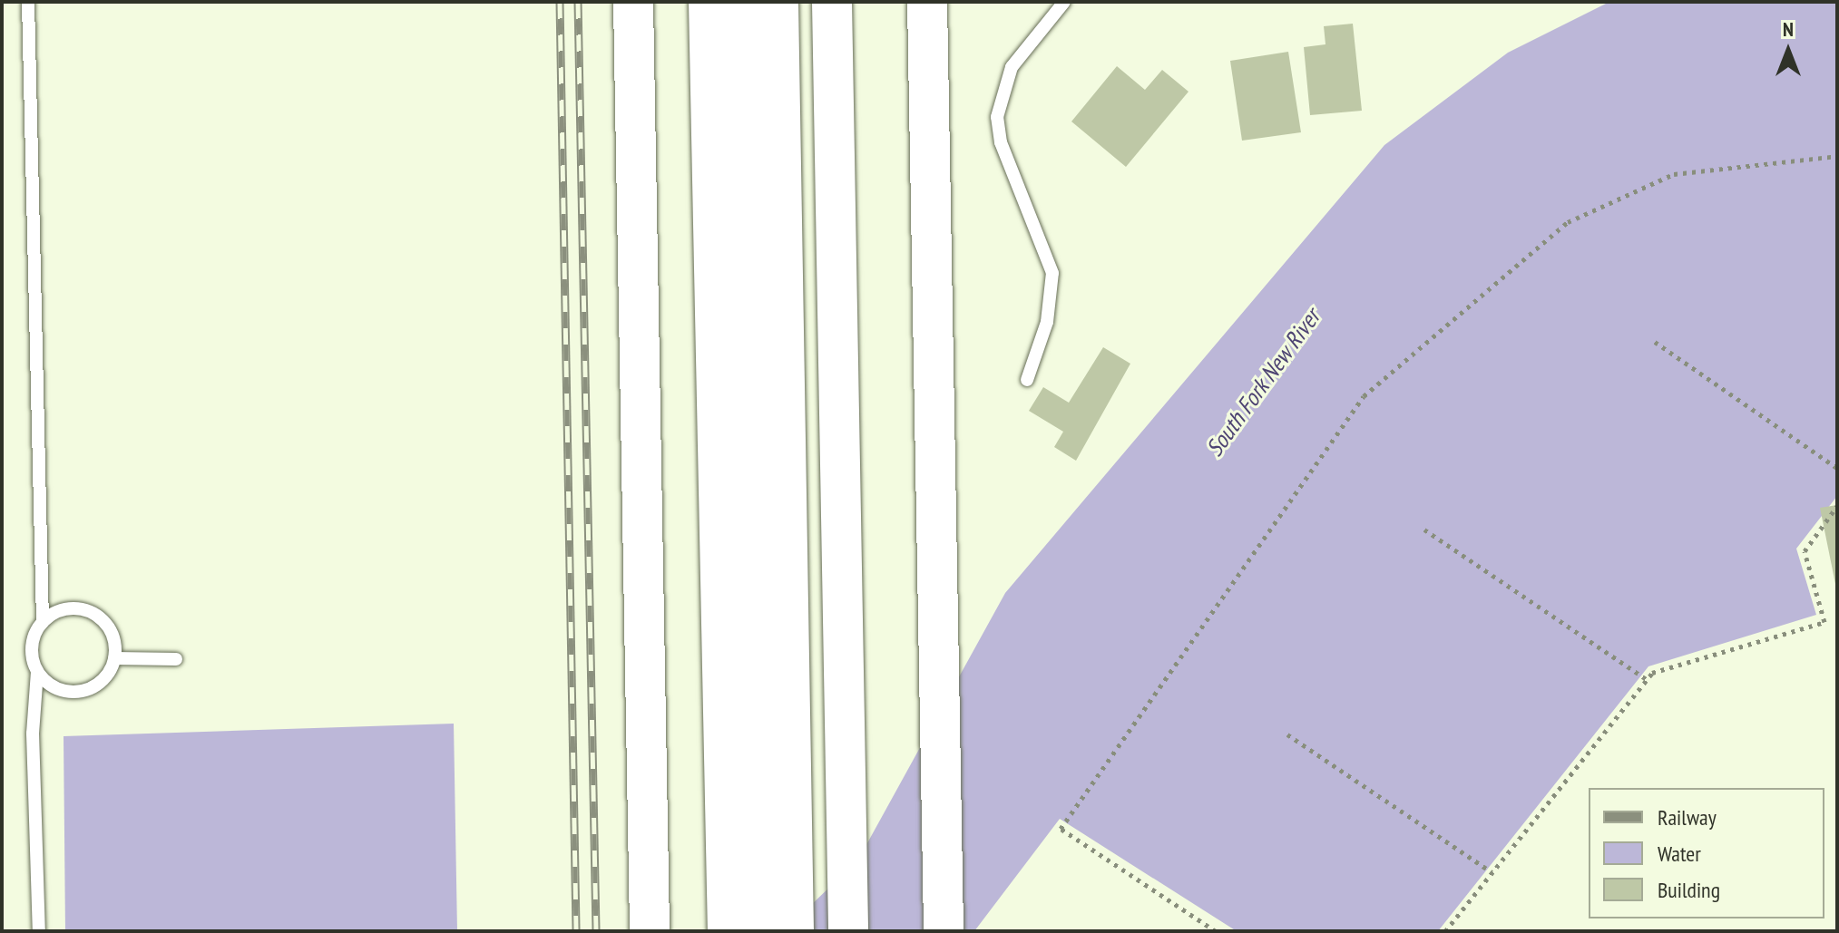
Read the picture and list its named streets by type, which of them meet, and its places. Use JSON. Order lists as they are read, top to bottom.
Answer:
{
  "water": ["South Fork New River"],
  "legend": ["Railway", "Water", "Building"],
  "north": "top"
}
